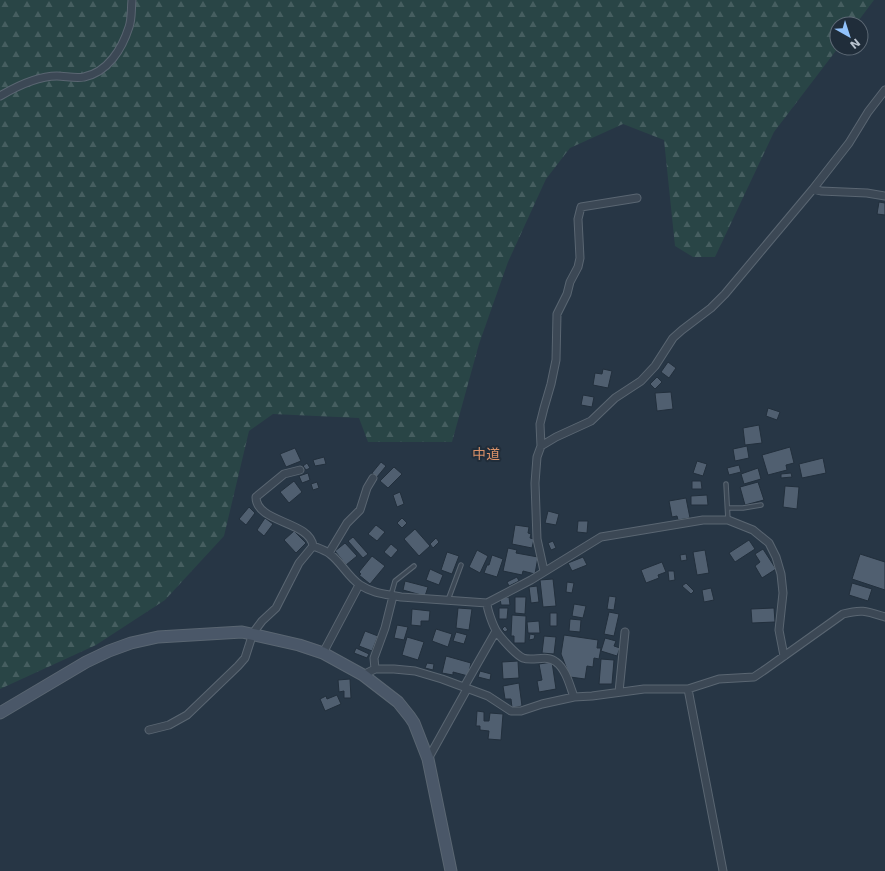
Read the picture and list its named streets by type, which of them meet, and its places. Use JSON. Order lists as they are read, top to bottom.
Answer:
{
  "districts": ["中道"],
  "north": "bottom right"
}
